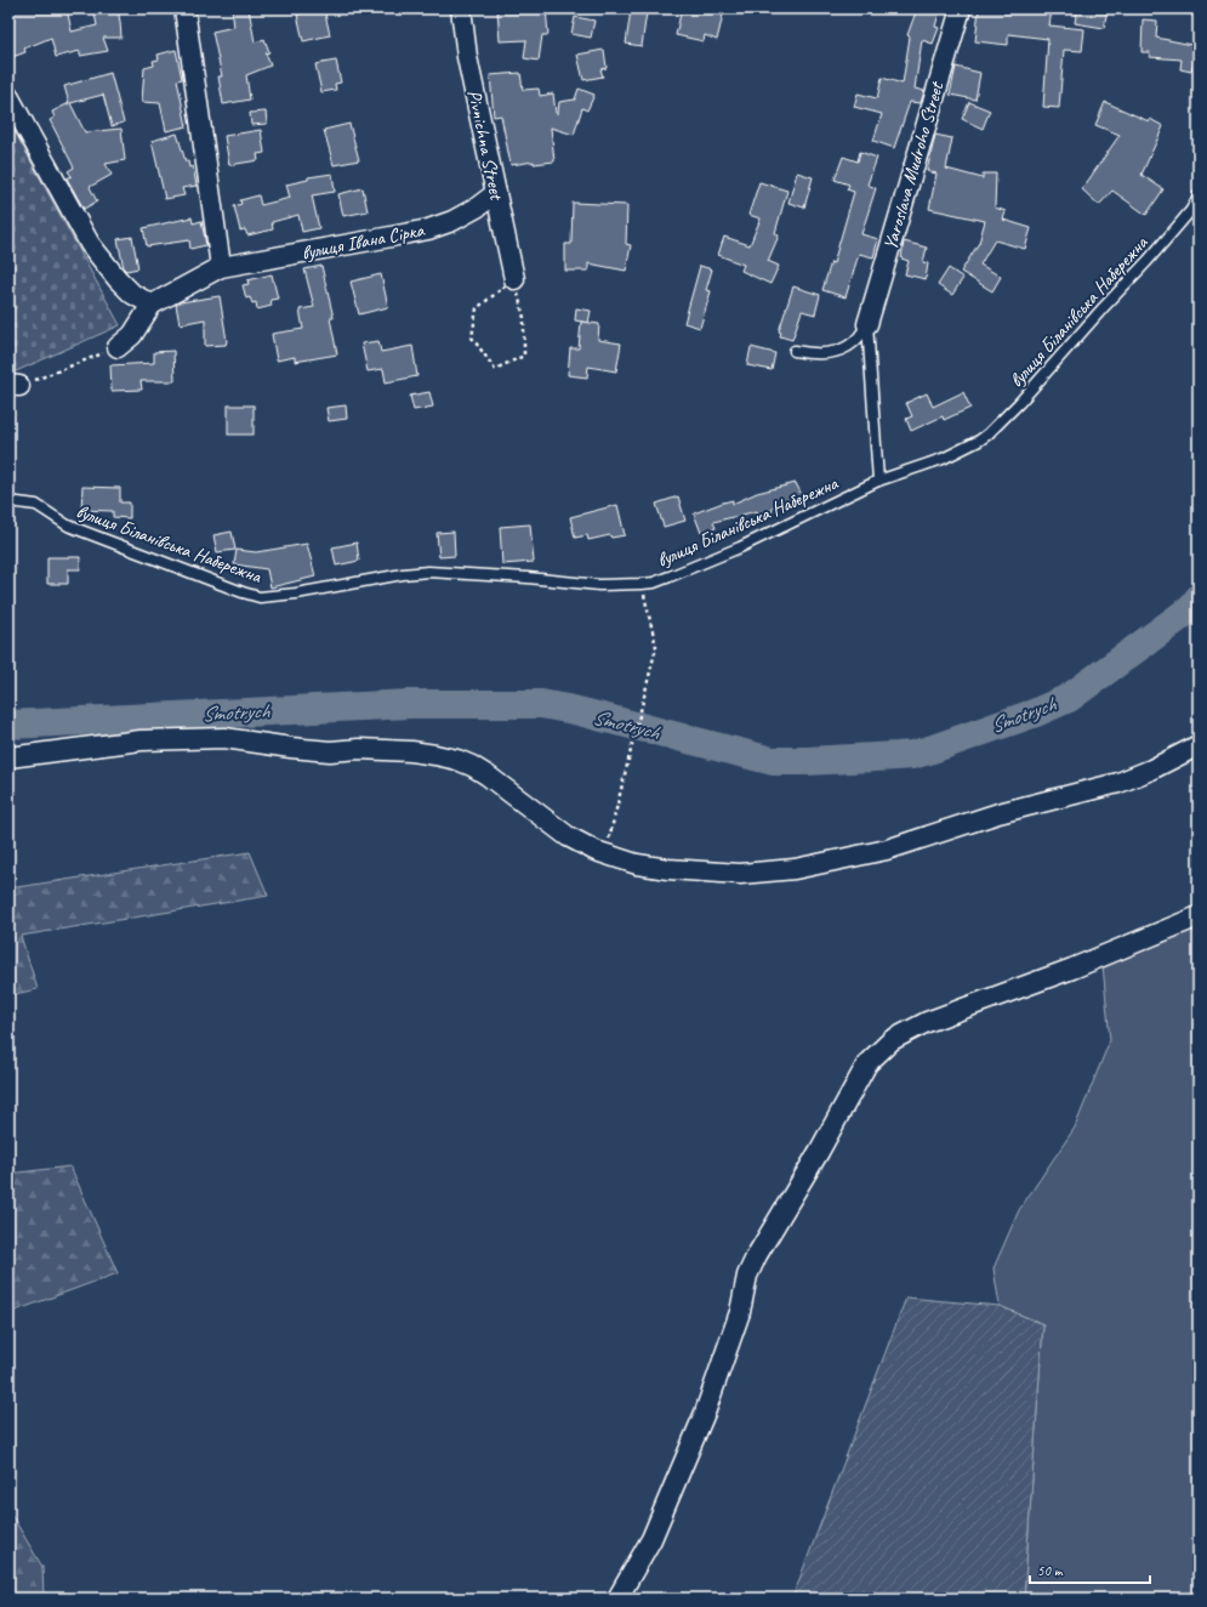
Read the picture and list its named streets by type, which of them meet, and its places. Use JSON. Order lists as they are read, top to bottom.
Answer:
{
  "streets": {
    "street": ["Pivnichna Street", "Yaroslava Mudroho Street", "вулиця Івана Сірка"],
    "lane": ["вулиця Біланівська Набережна"]
  },
  "crossings": [
    ["Pivnichna Street", "вулиця Івана Сірка"]
  ],
  "water": ["Smotrych"],
  "scale_bar": "50 m"
}
